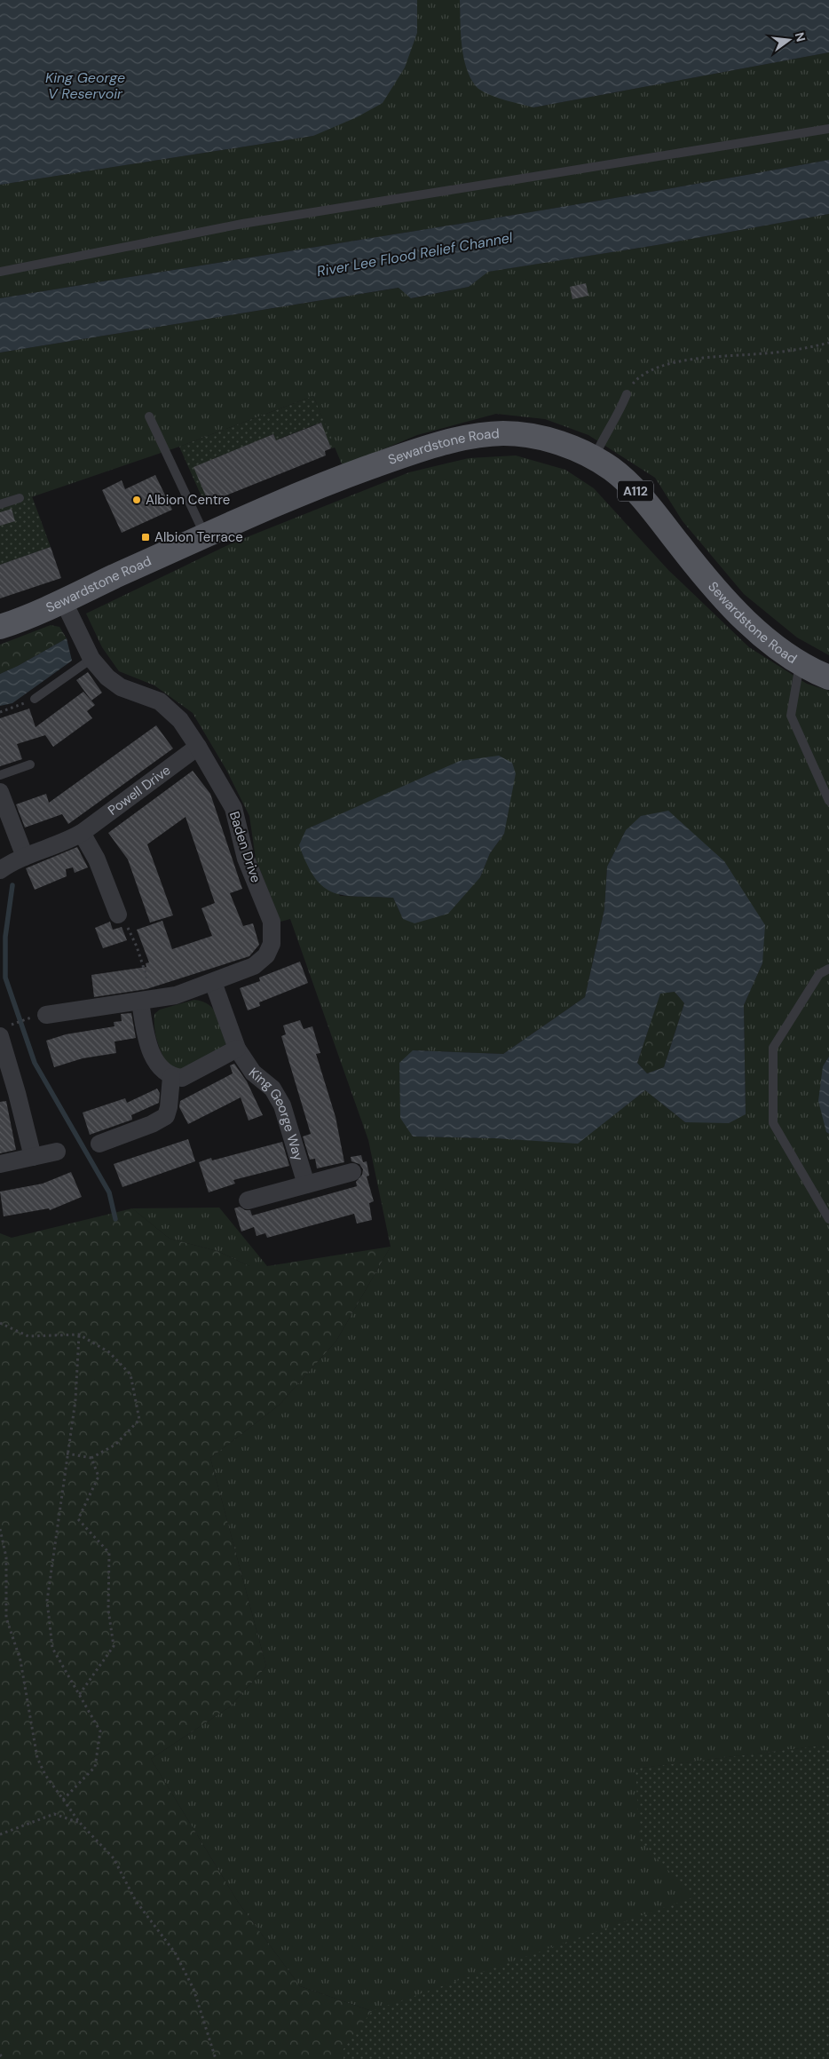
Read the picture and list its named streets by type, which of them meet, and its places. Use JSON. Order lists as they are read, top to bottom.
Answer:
{
  "streets": {
    "main road": ["Sewardstone Road", "A112"],
    "street": ["Powell Drive", "Baden Drive", "King George Way"]
  },
  "crossings": [
    ["Sewardstone Road", "Baden Drive"],
    ["Powell Drive", "Baden Drive"],
    ["Baden Drive", "King George Way"]
  ],
  "water": ["King George V Reservoir", "River Lee Flood Relief Channel"],
  "places": {
    "other": ["Albion Centre"],
    "transit": ["Albion Terrace"]
  },
  "north": "right"
}
